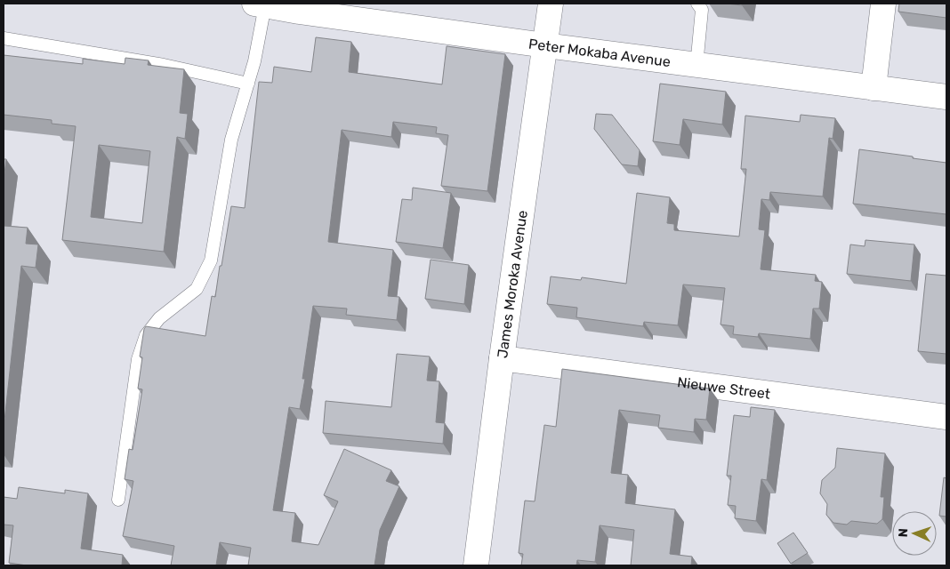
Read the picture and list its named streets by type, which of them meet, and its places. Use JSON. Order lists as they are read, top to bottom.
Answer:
{
  "streets": {
    "street": ["Peter Mokaba Avenue", "James Moroka Avenue", "Nieuwe Street"]
  },
  "crossings": [
    ["Peter Mokaba Avenue", "James Moroka Avenue"],
    ["James Moroka Avenue", "Nieuwe Street"]
  ],
  "north": "left"
}
